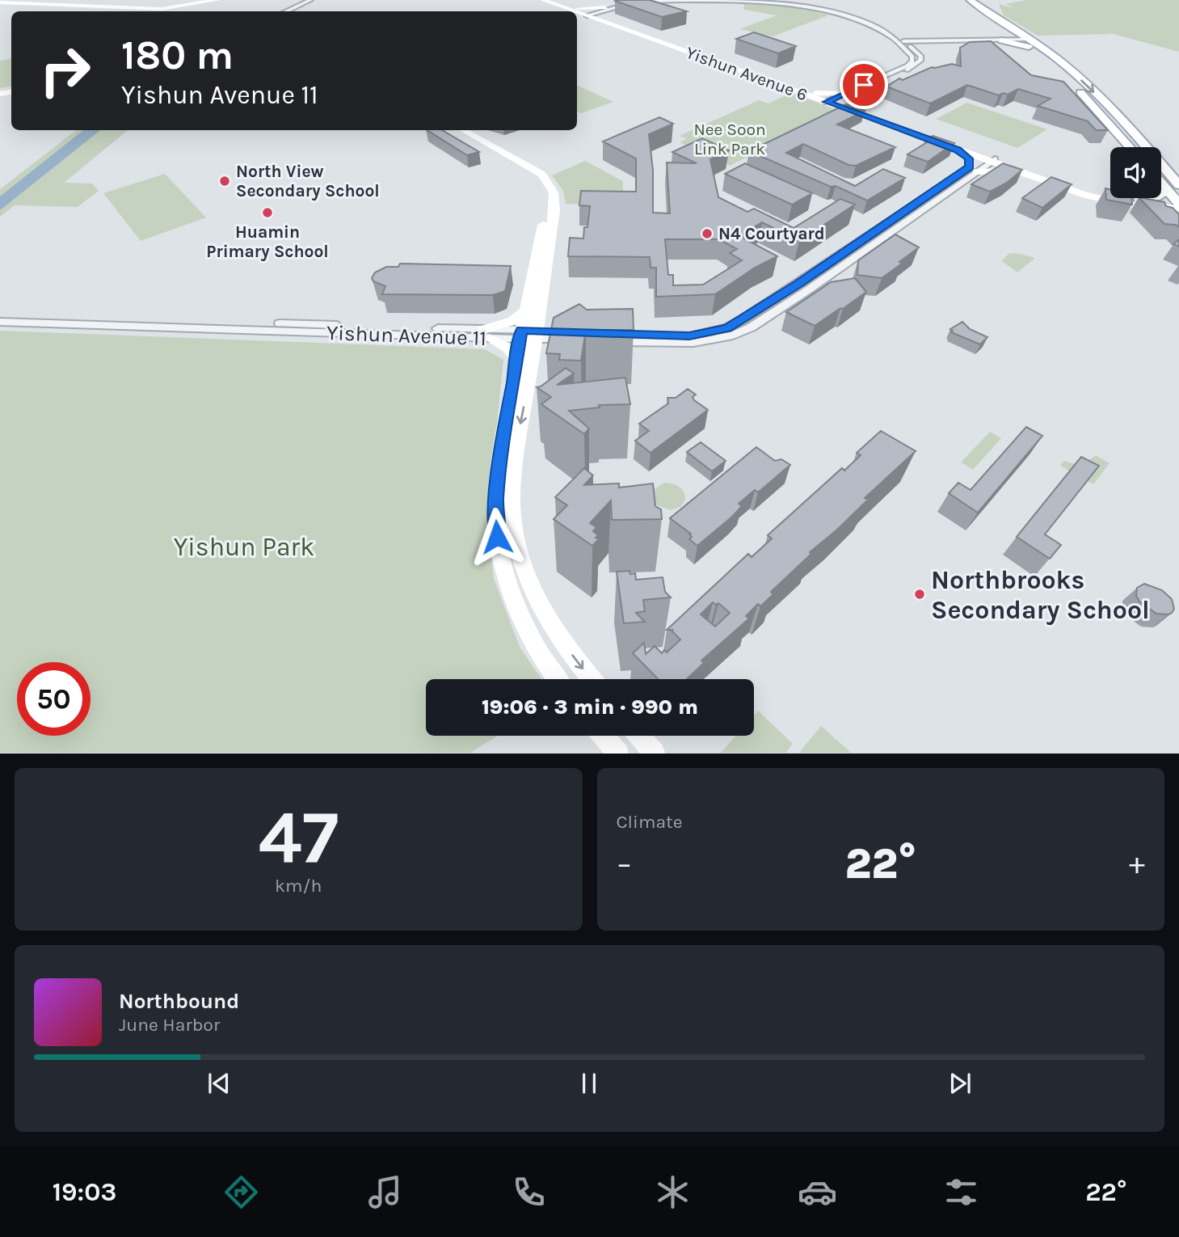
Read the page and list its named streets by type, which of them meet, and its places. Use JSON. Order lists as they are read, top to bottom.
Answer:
{
  "streets": {
    "main road": ["Yishun Avenue 6"],
    "street": ["Yishun Avenue 11"]
  },
  "parks": ["Nee Soon Link Park", "Yishun Park"],
  "places": [
    "North View Secondary School",
    "Huamin Primary School",
    "N4 Courtyard",
    "Northbrooks Secondary School"
  ],
  "page": {
    "turn": ["180 m", "Yishun Avenue 11"],
    "limit": "50",
    "trip": "19:06 · 3 min · 990 m",
    "tile": [
      ["47", "km/h"],
      "Climate"
    ],
    "heat": ["−", "22°", "+"],
    "song": ["Northbound", "June Harbor"],
    "tabs": ["19:03", "22°"]
  }
}
